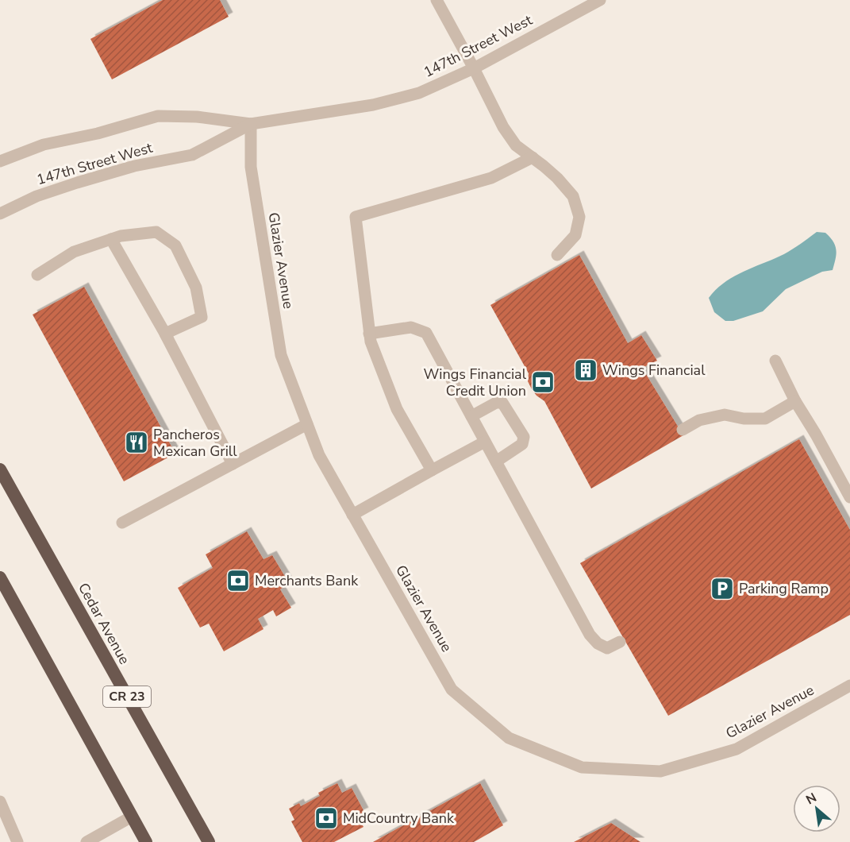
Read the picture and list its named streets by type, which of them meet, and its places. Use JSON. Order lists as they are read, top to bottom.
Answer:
{
  "streets": {
    "highway": ["Cedar Avenue", "CR 23"],
    "street": ["147th Street West", "Glazier Avenue"]
  },
  "crossings": [
    ["147th Street West", "Glazier Avenue"]
  ],
  "places": {
    "building": ["Wings Financial"],
    "bank": ["Wings Financial Credit Union", "Merchants Bank", "MidCountry Bank"],
    "restaurant": ["Pancheros Mexican Grill"],
    "parking": ["Parking Ramp"]
  },
  "north": "top left"
}
